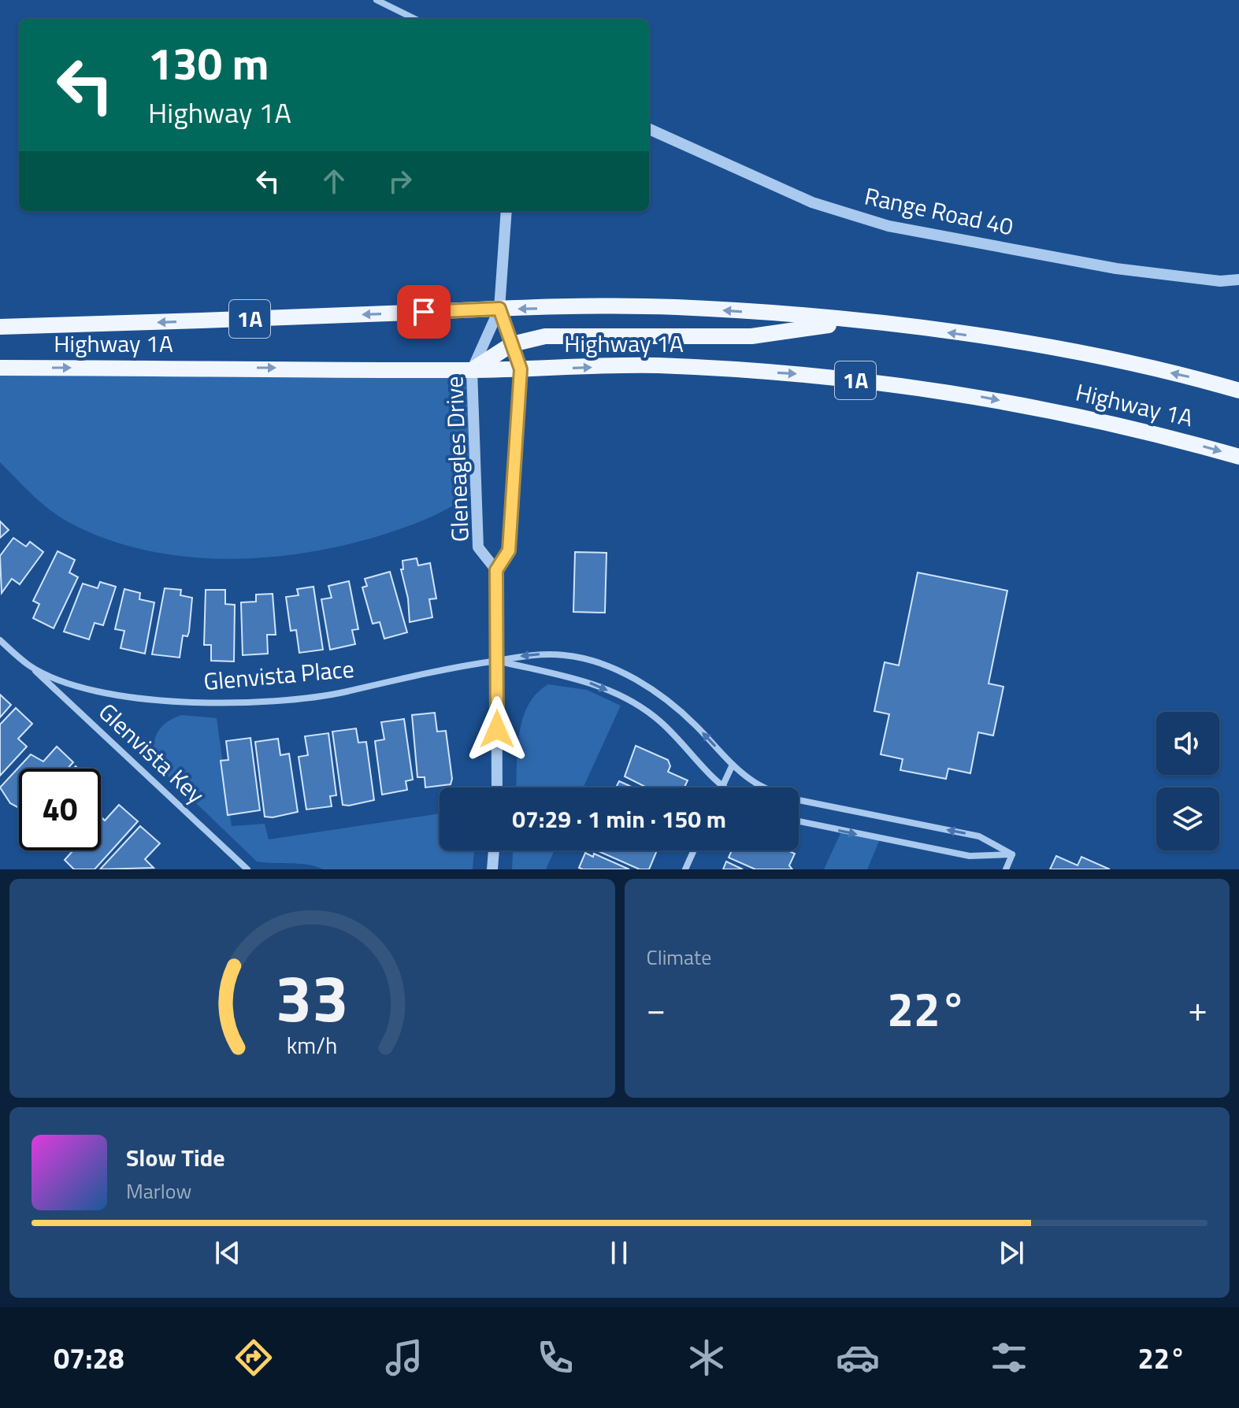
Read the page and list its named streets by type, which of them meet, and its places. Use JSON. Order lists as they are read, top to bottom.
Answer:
{
  "streets": {
    "main road": ["1A", "Highway 1A"],
    "street": [
      "Range Road 40",
      "Gleneagles Drive",
      "Glenvista Place",
      "Glenvista Key"
    ]
  },
  "crossings": [
    ["Highway 1A", "Gleneagles Drive"],
    ["Gleneagles Drive", "Glenvista Place"],
    ["Glenvista Place", "Glenvista Key"]
  ],
  "page": {
    "turn": ["130 m", "Highway 1A"],
    "limit": "40",
    "trip": "07:29 · 1 min · 150 m",
    "tile": "Climate",
    "heat": ["−", "22°", "+"],
    "song": ["Slow Tide", "Marlow"],
    "tabs": ["07:28", "22°"],
    "gauge": ["33", "km/h"]
  }
}
